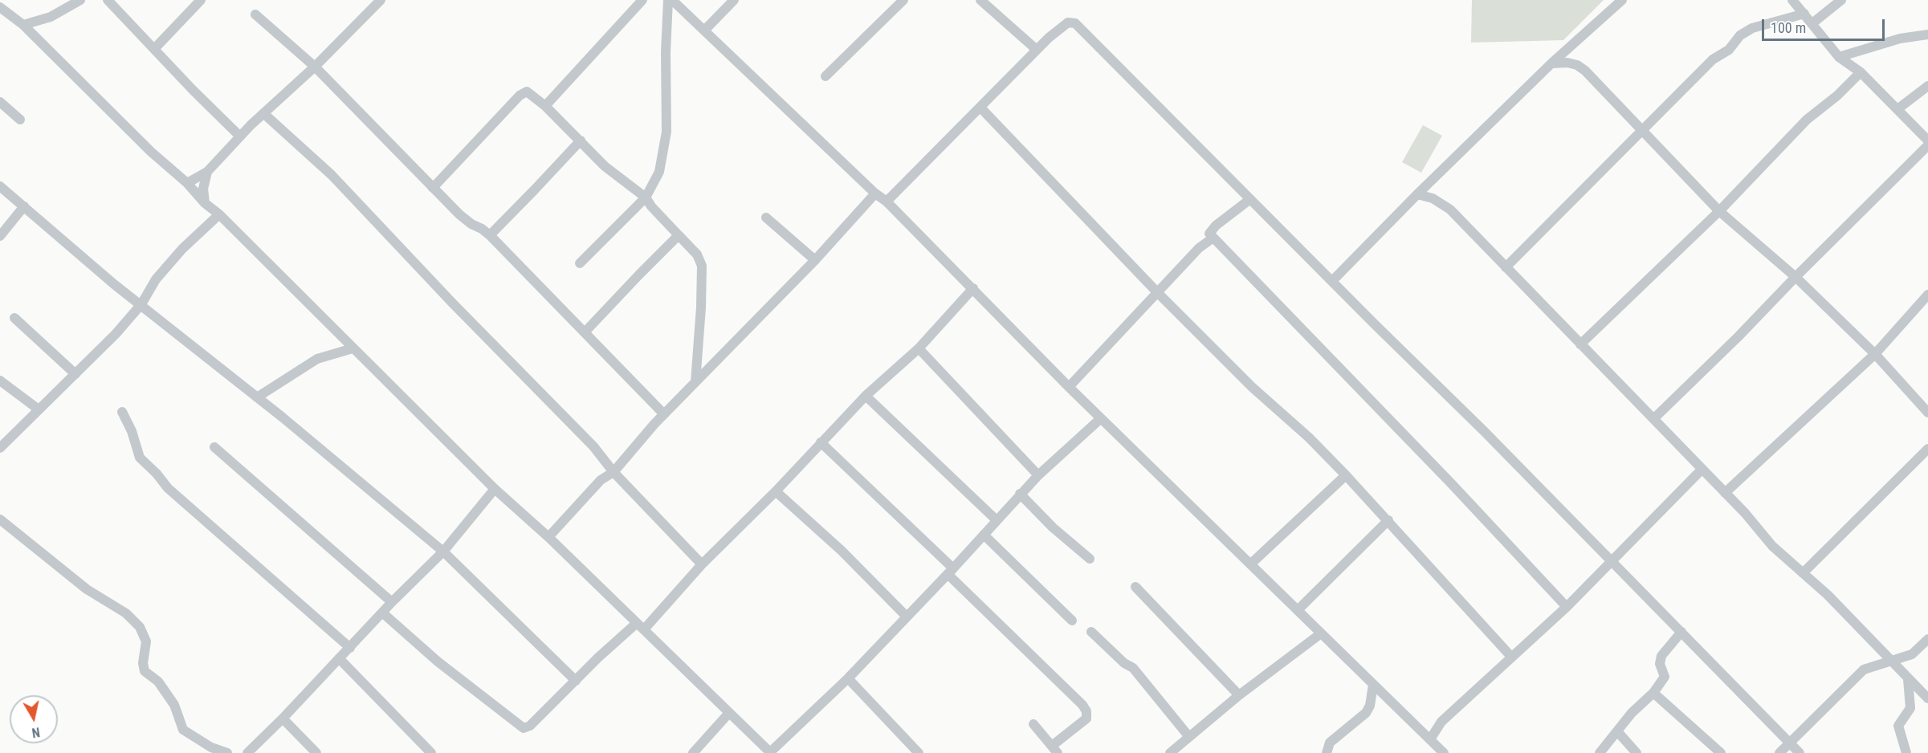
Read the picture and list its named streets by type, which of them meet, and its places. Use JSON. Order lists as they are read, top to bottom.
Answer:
{
  "scale_bar": "100 m",
  "north": "bottom"
}
